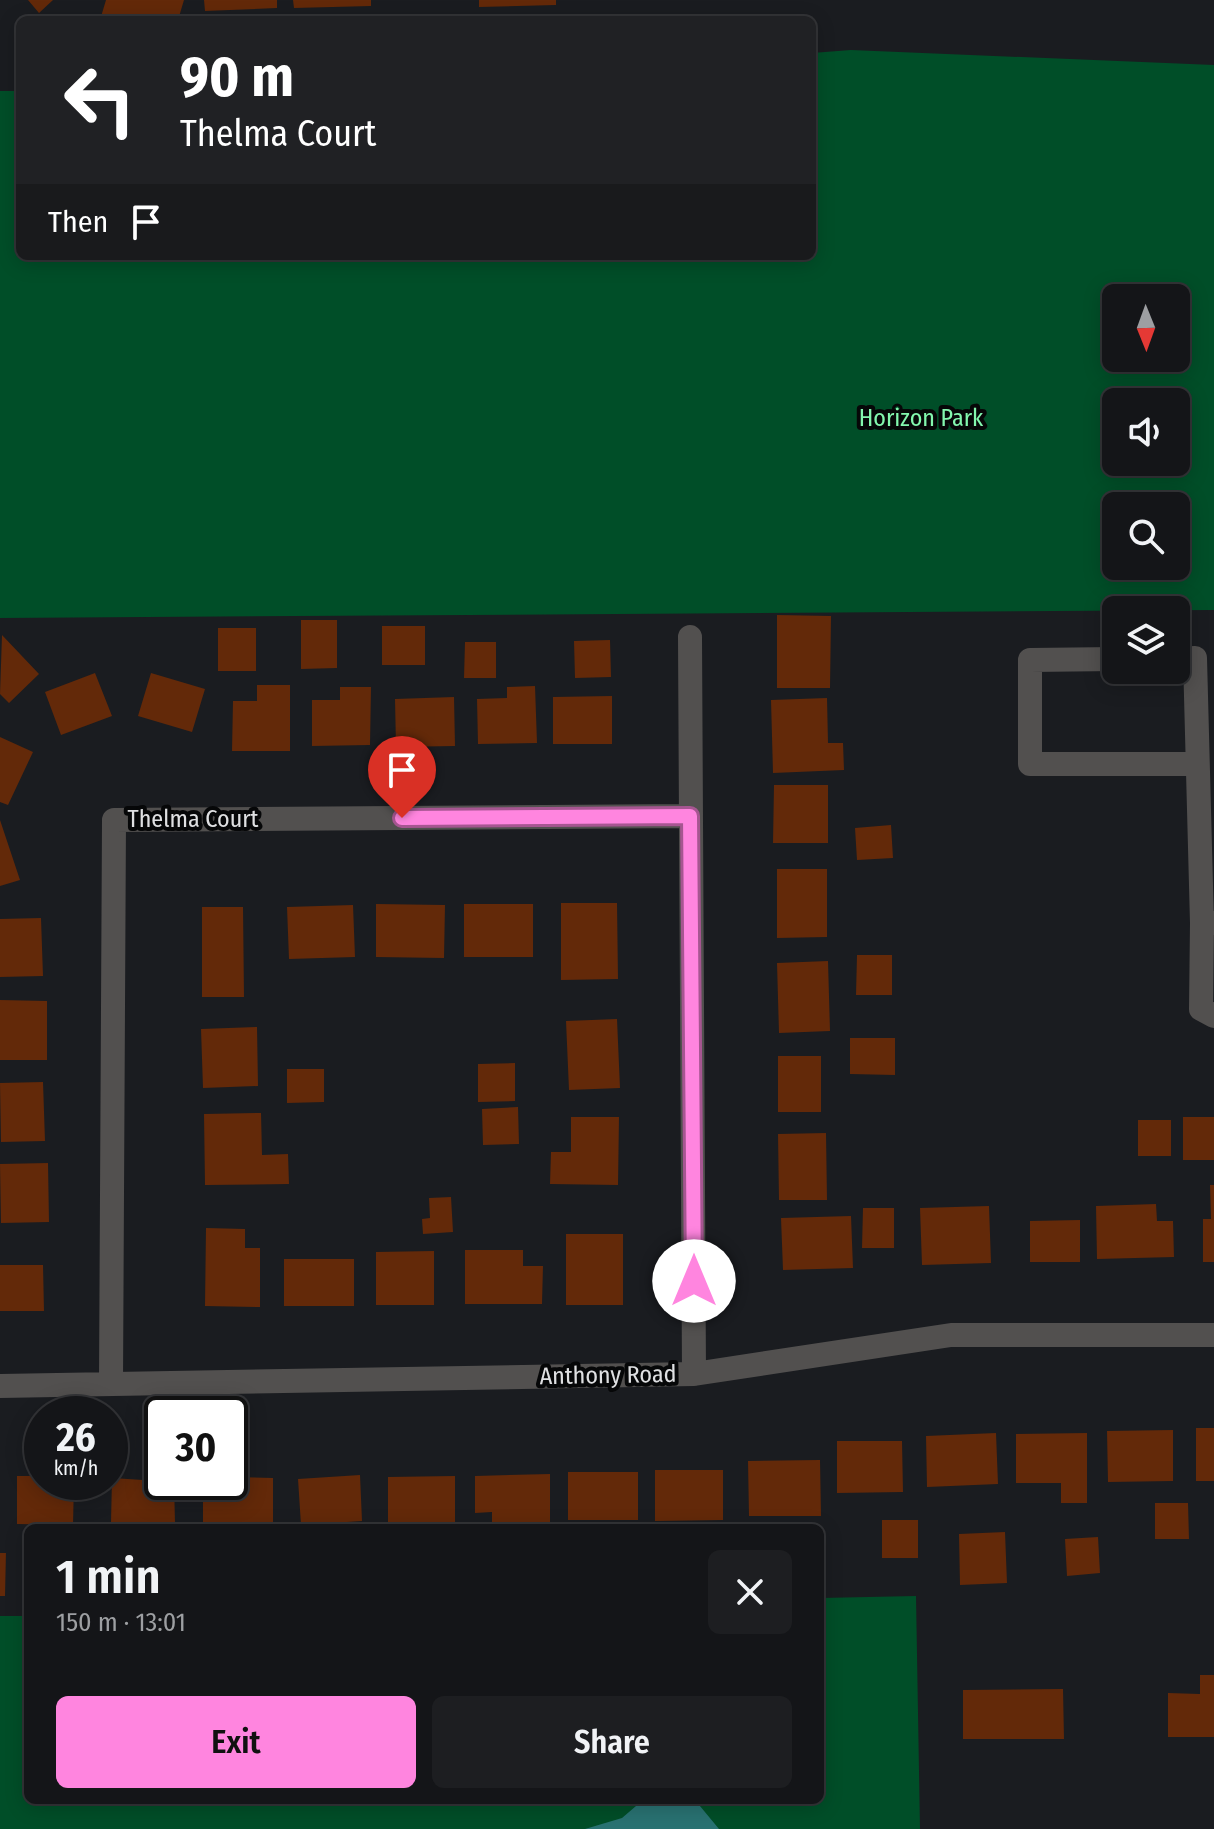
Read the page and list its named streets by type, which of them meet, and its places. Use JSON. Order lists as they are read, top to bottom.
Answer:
{
  "streets": {
    "street": ["Thelma Court", "Anthony Road"]
  },
  "crossings": [
    ["Thelma Court", "Anthony Road"]
  ],
  "parks": ["Horizon Park"],
  "north": "bottom",
  "page": {
    "turn": ["90 m", "Thelma Court"],
    "then": "Then",
    "speed": "26 km/h",
    "limit": "30",
    "heading": ["1 min", "150 m · 13:01"],
    "buttons": ["Exit", "Share"]
  }
}
